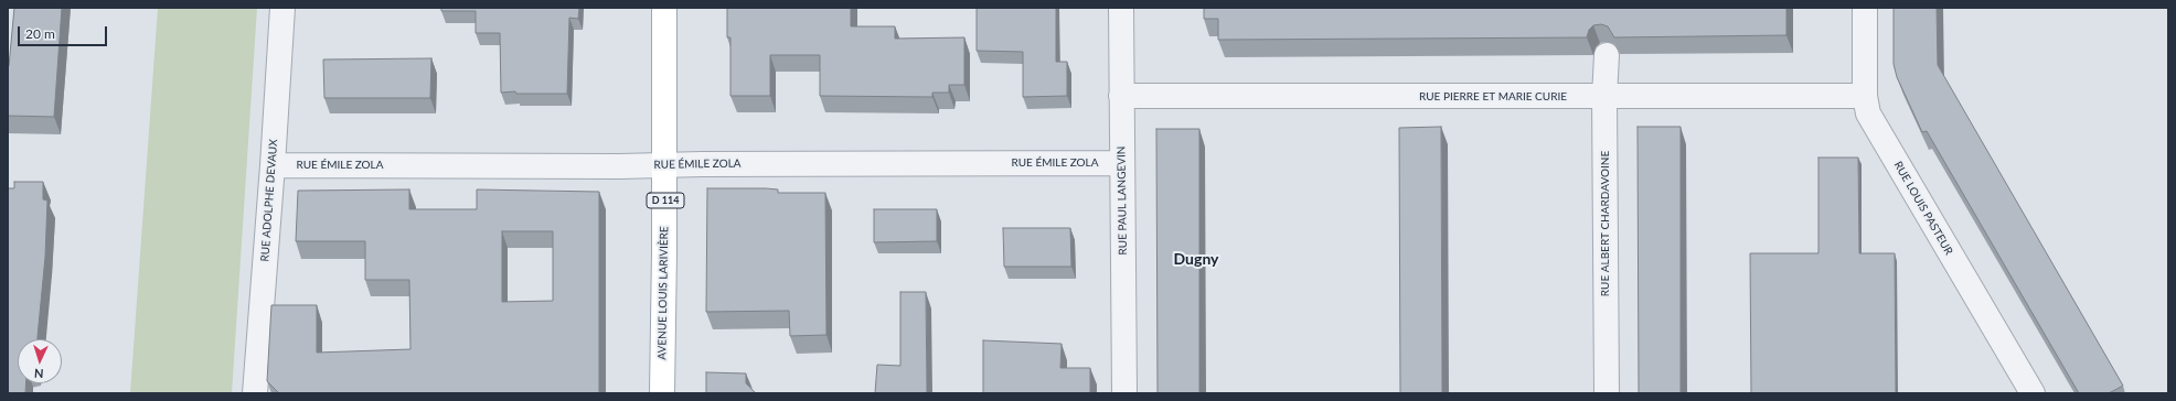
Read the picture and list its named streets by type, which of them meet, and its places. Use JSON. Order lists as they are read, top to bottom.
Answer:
{
  "streets": {
    "main road": ["D 114", "AVENUE LOUIS LARIVIÈRE"],
    "street": [
      "RUE PIERRE ET MARIE CURIE",
      "RUE ÉMILE ZOLA",
      "RUE ADOLPHE DEVAUX",
      "RUE PAUL LANGEVIN",
      "RUE LOUIS PASTEUR",
      "RUE ALBERT CHARDAVOINE"
    ]
  },
  "crossings": [
    ["RUE PIERRE ET MARIE CURIE", "RUE PAUL LANGEVIN"],
    ["RUE PIERRE ET MARIE CURIE", "RUE LOUIS PASTEUR"],
    ["RUE PIERRE ET MARIE CURIE", "RUE ALBERT CHARDAVOINE"],
    ["RUE ÉMILE ZOLA", "RUE ADOLPHE DEVAUX"],
    ["RUE ÉMILE ZOLA", "RUE PAUL LANGEVIN"],
    ["RUE ÉMILE ZOLA", "AVENUE LOUIS LARIVIÈRE"]
  ],
  "districts": ["Dugny"],
  "scale_bar": "20 m",
  "north": "bottom"
}
